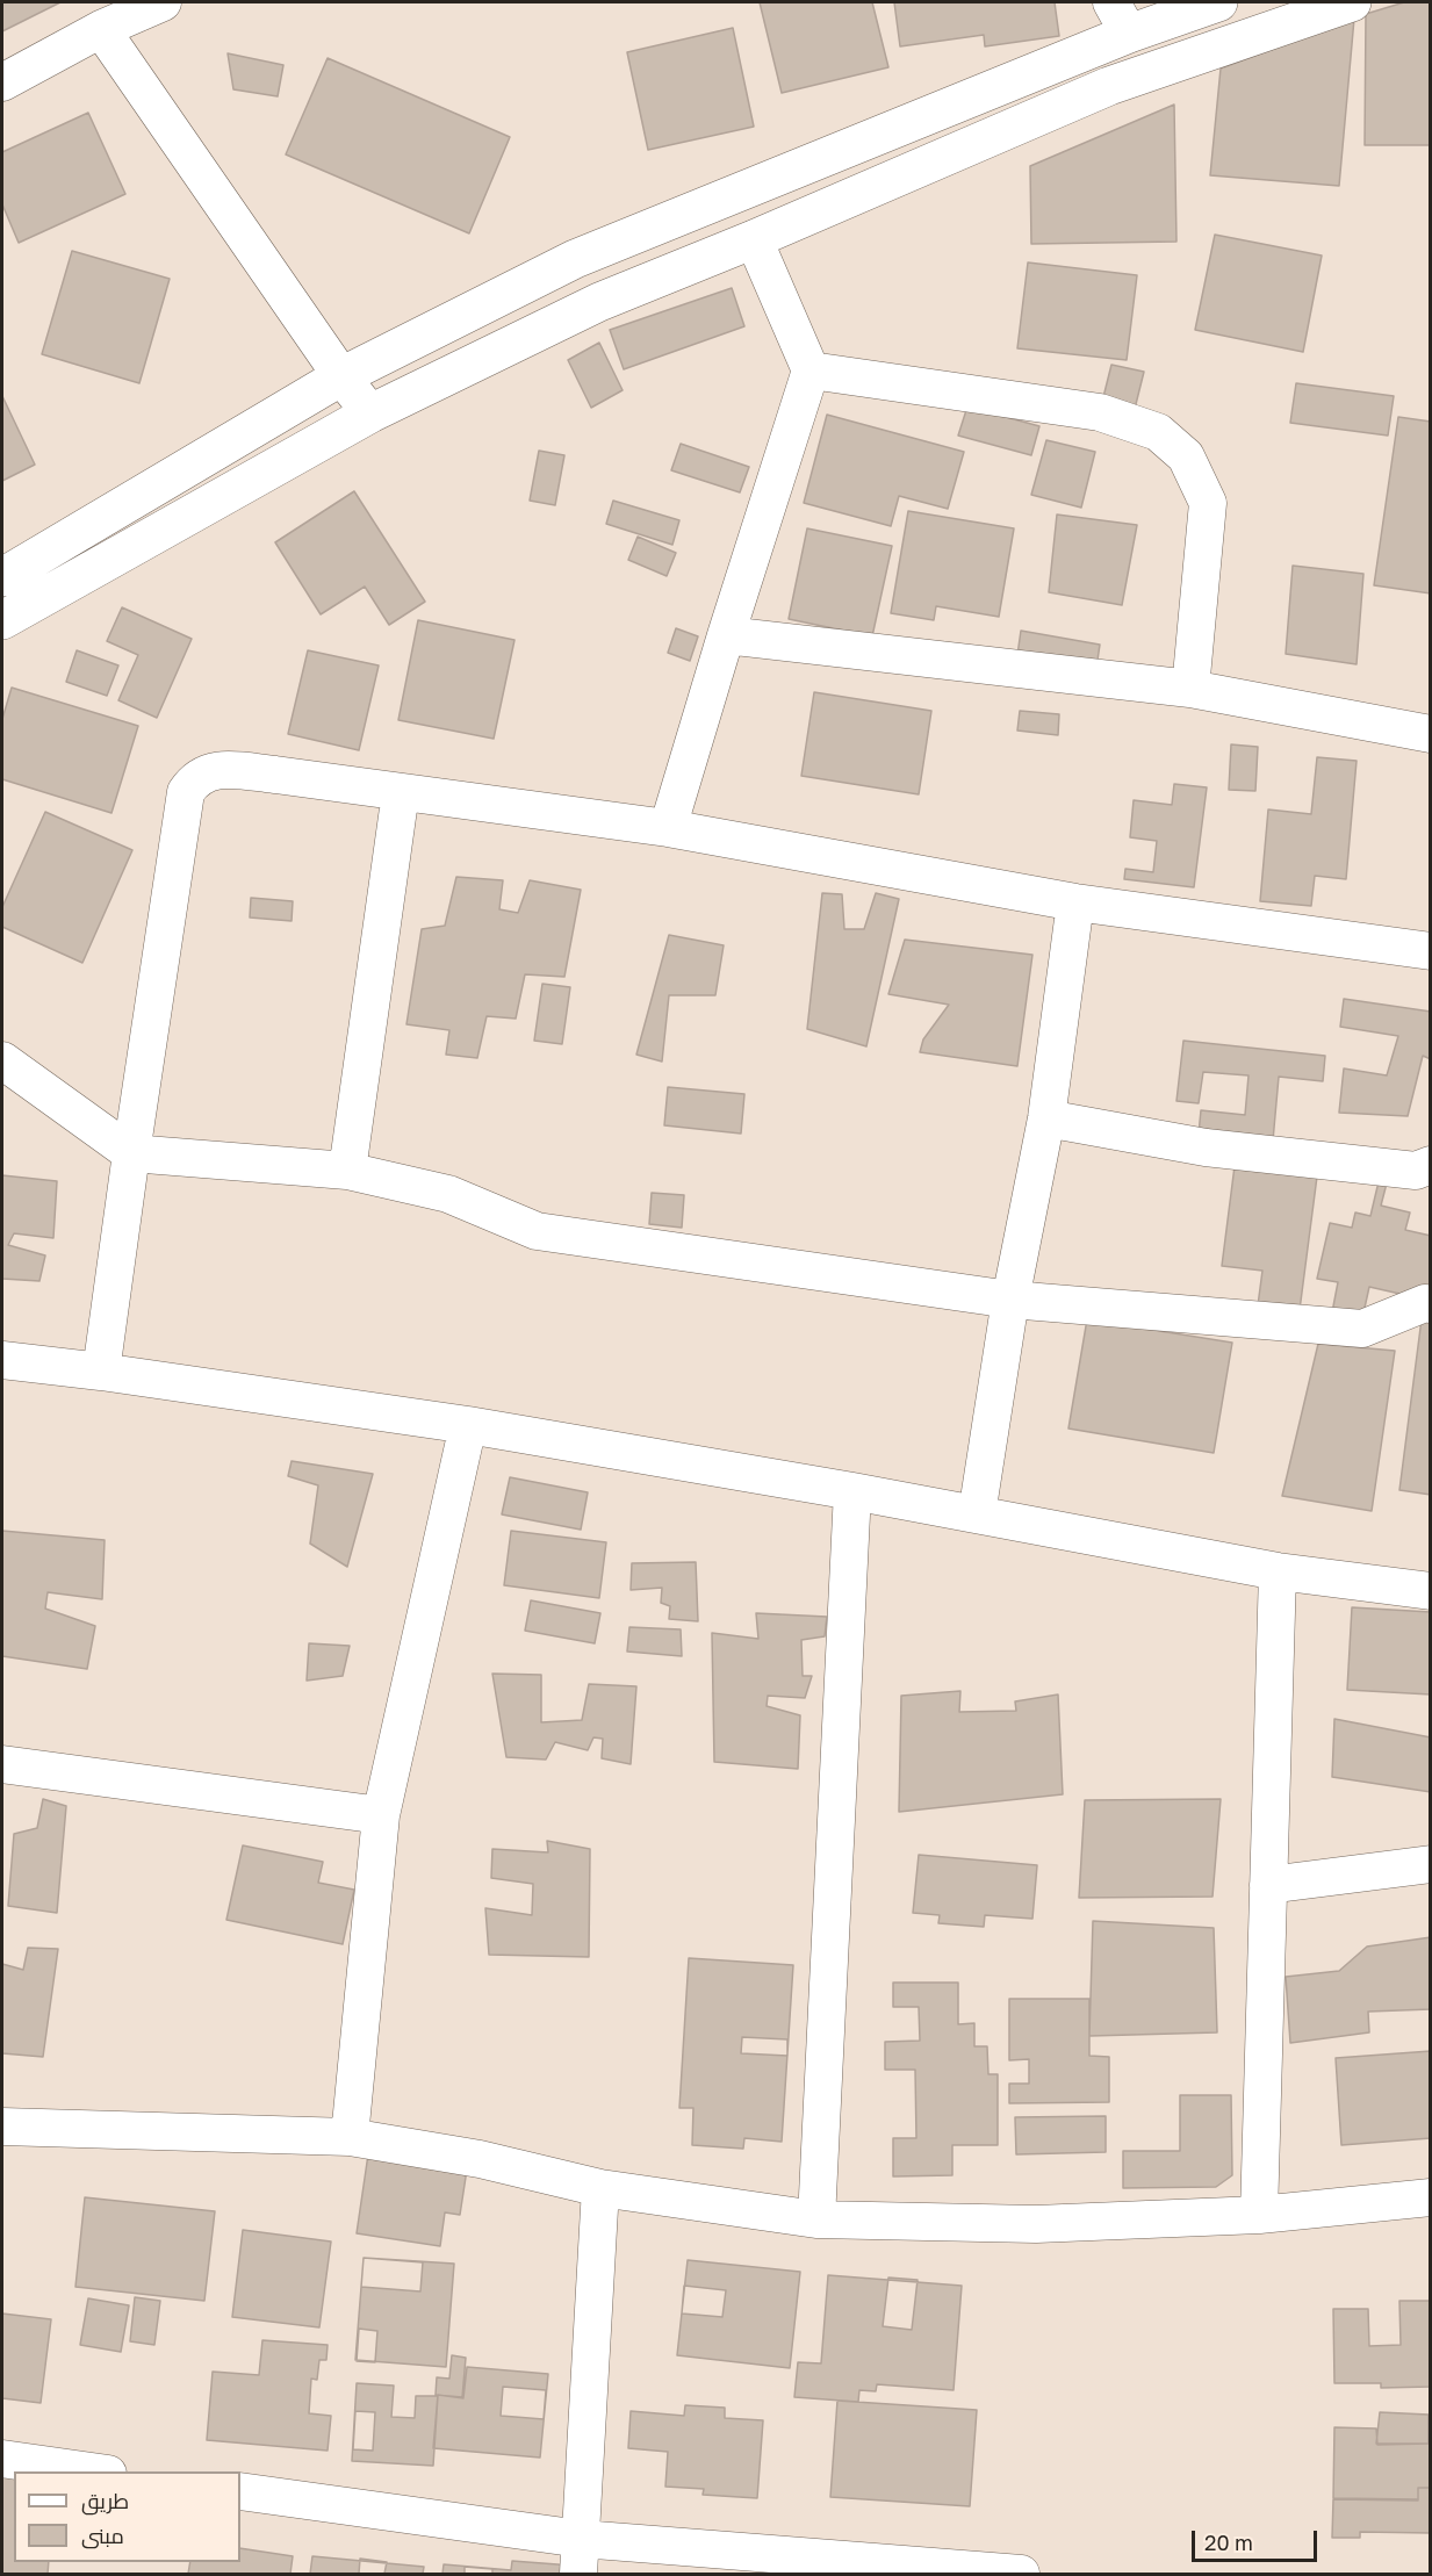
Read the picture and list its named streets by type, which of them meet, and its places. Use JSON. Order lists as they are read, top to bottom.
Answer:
{
  "legend": ["طريق", "مبنى"],
  "scale_bar": "20 m"
}
